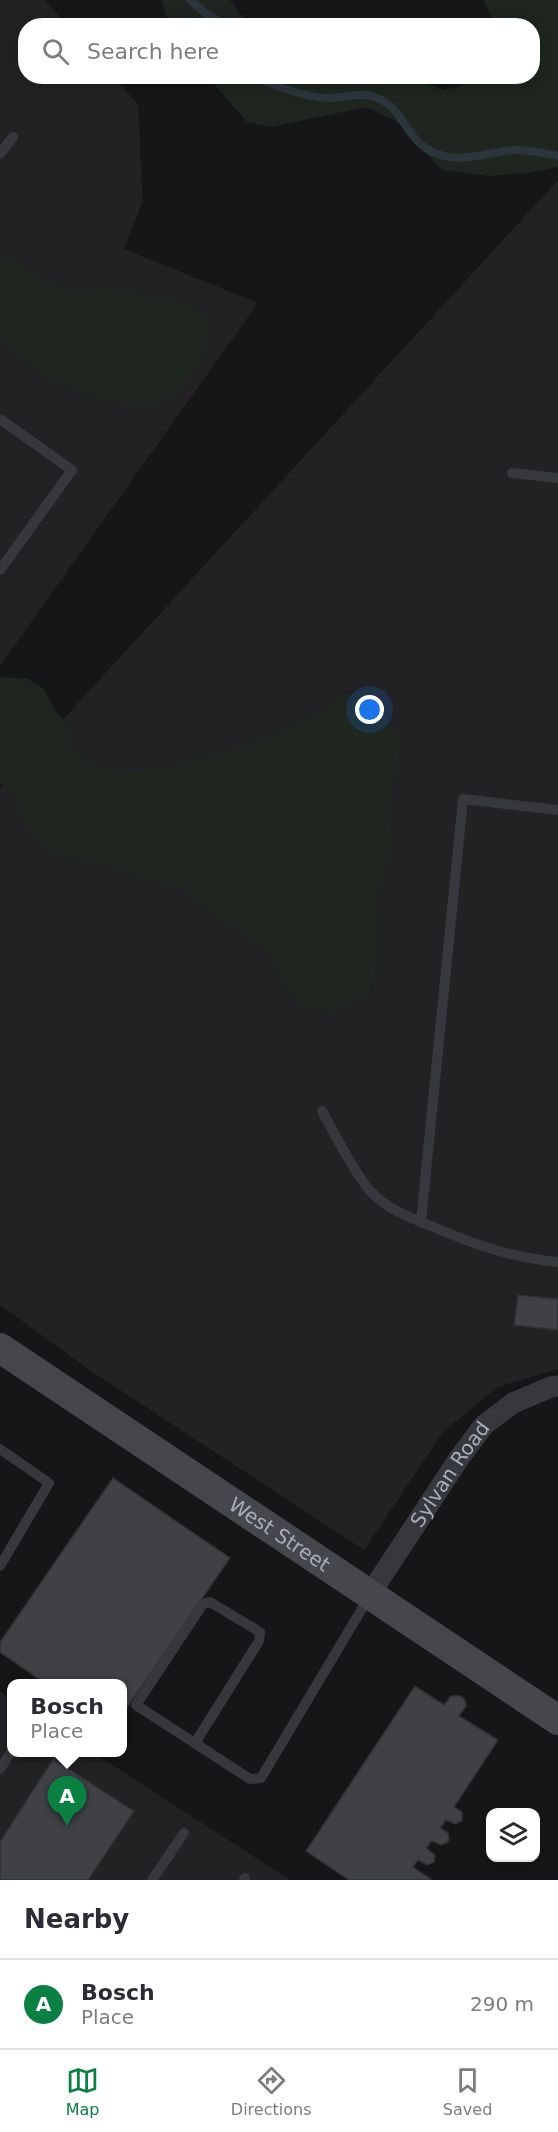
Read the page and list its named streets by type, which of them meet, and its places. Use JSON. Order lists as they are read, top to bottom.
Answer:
{
  "streets": {
    "street": ["Sylvan Road", "West Street"]
  },
  "crossings": [
    ["Sylvan Road", "West Street"]
  ],
  "page": {
    "search": "Search here",
    "popup": ["Bosch", "Place"],
    "pins": "A",
    "heading": "Nearby",
    "list": [
      {
        "mark": "A",
        "name": "Bosch",
        "note": "Place",
        "value": "290 m"
      }
    ],
    "nav": ["Map", "Directions", "Saved"]
  }
}
